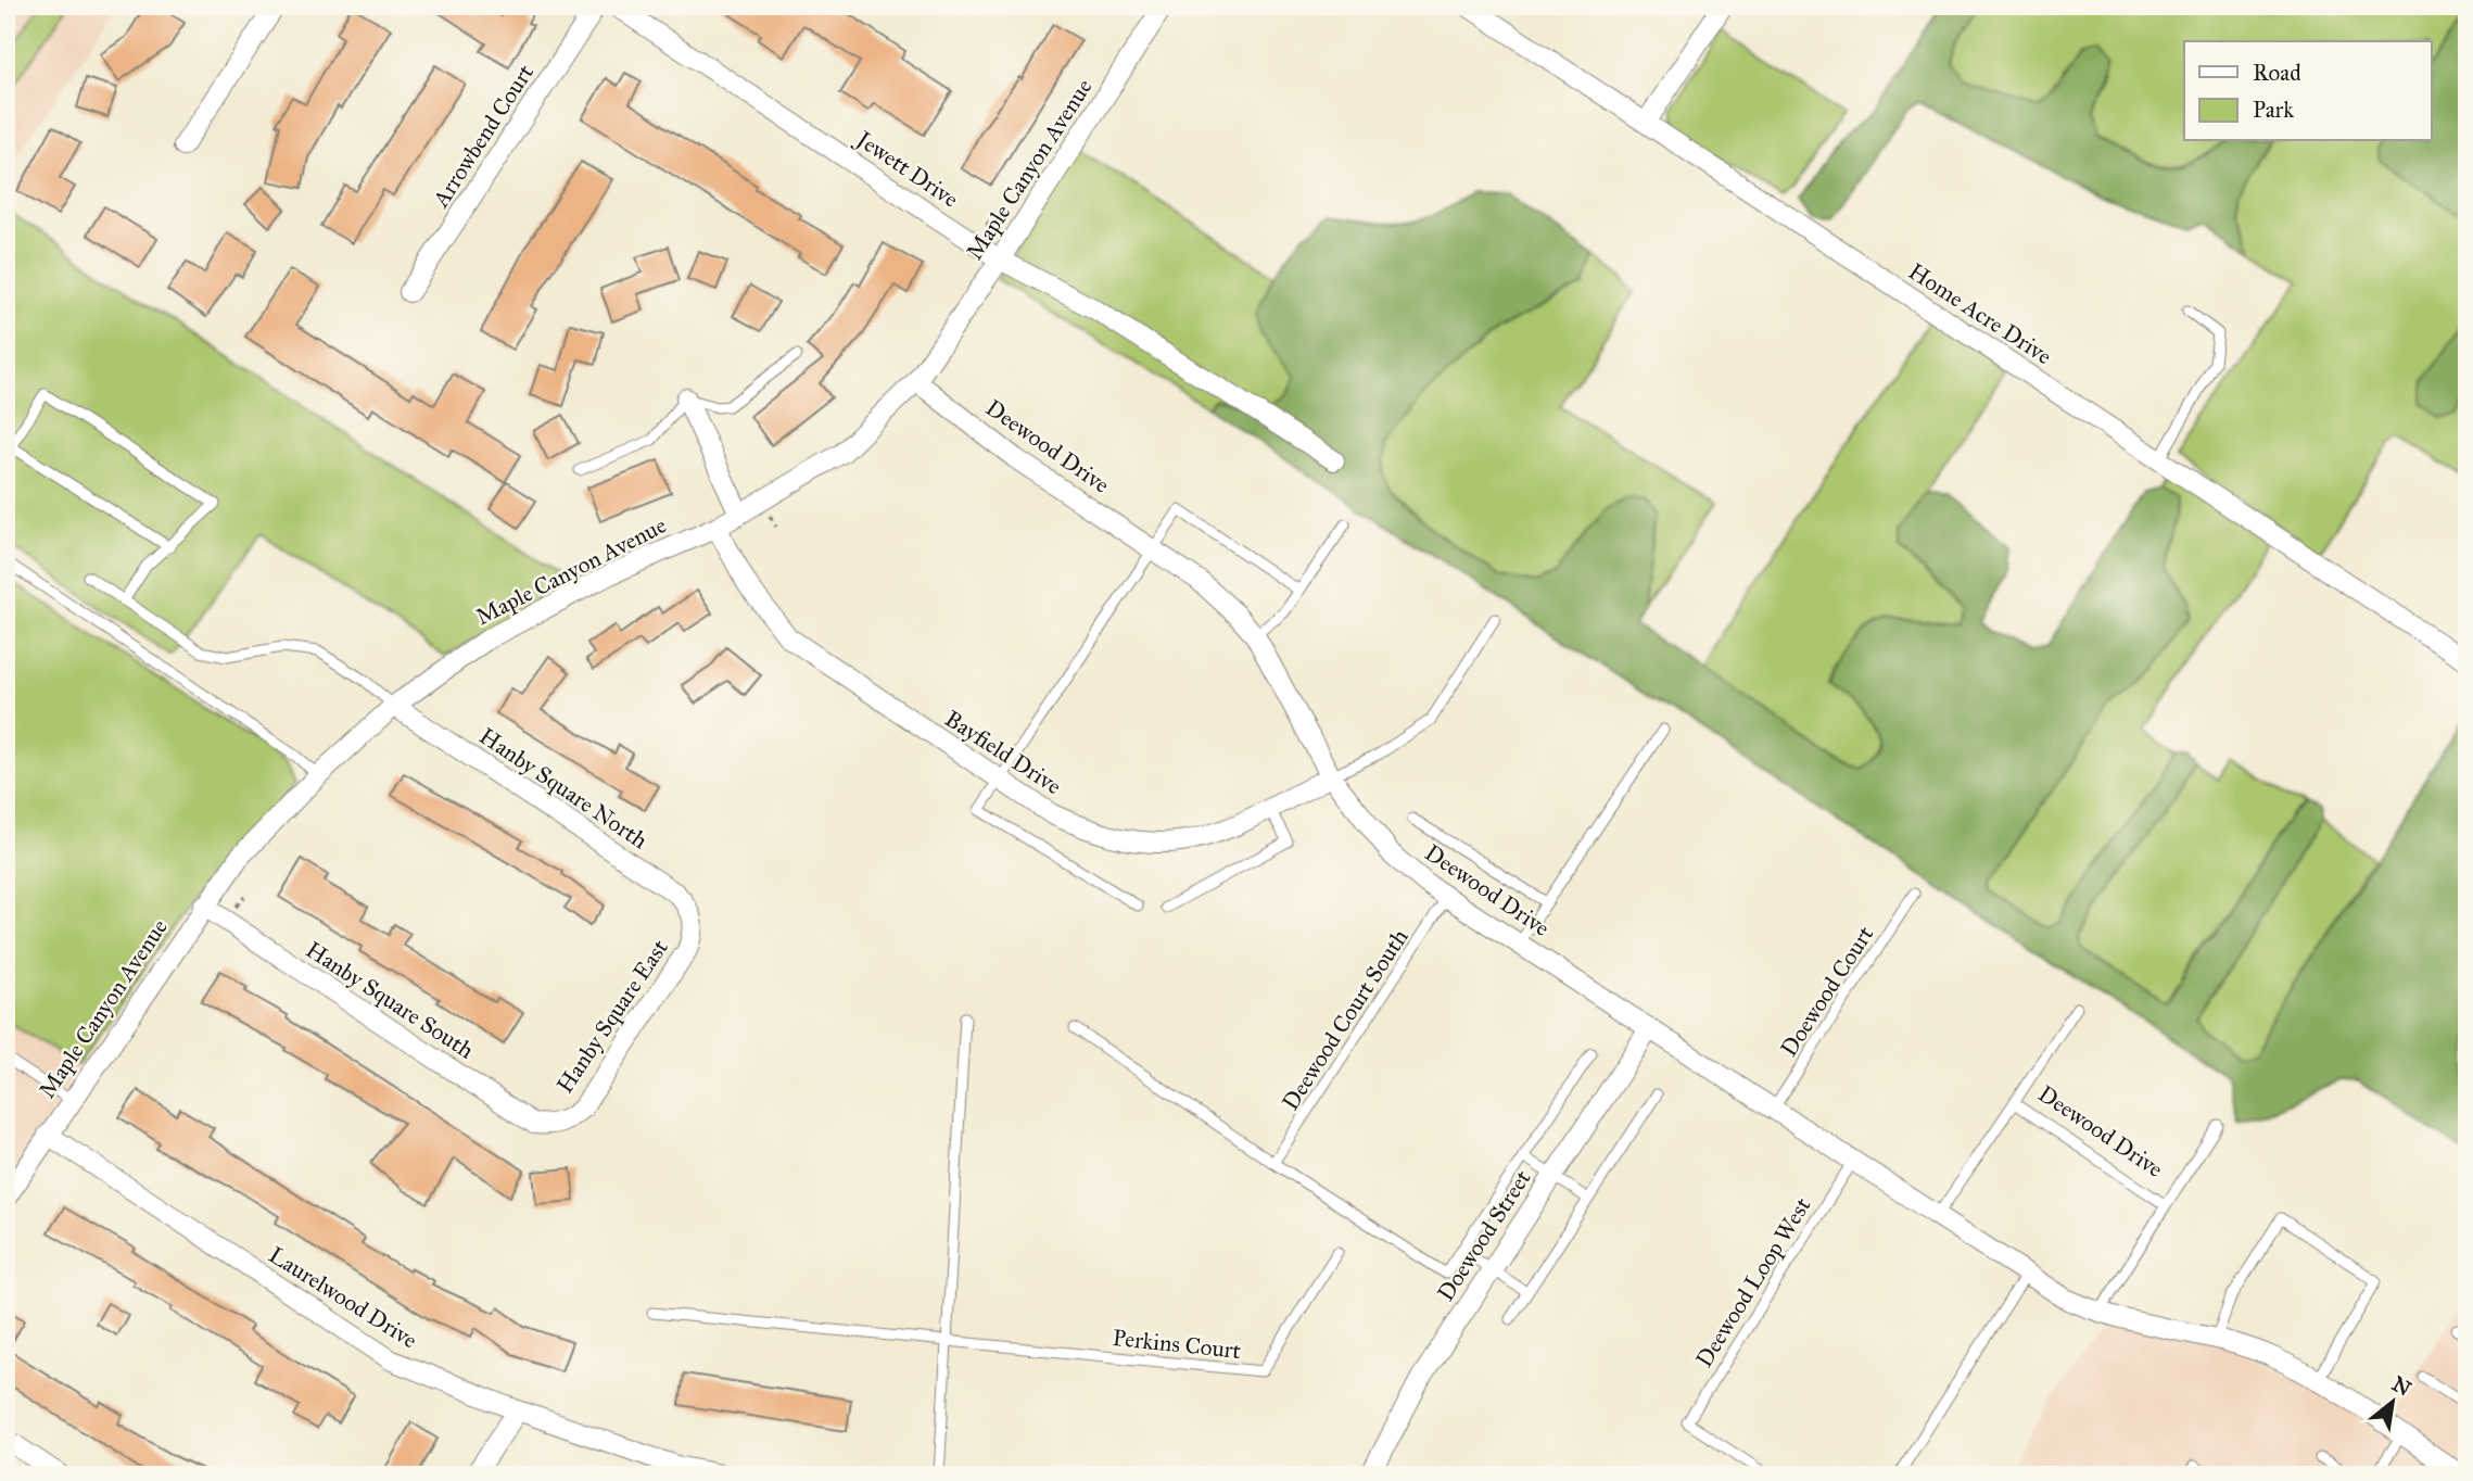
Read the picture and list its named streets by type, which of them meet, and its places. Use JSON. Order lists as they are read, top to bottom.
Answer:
{
  "streets": {
    "street": [
      "Arrowbend Court",
      "Jewett Drive",
      "Maple Canyon Avenue",
      "Home Acre Drive",
      "Deewood Drive",
      "Bayfield Drive",
      "Hanby Square North",
      "Hanby Square South",
      "Hanby Square East",
      "Doewood Street",
      "Laurelwood Drive"
    ],
    "lane": [
      "Doewood Court",
      "Deewood Court South",
      "Deewood Loop West",
      "Perkins Court"
    ]
  },
  "crossings": [
    ["Jewett Drive", "Maple Canyon Avenue"],
    ["Maple Canyon Avenue", "Deewood Drive"],
    ["Maple Canyon Avenue", "Bayfield Drive"],
    ["Maple Canyon Avenue", "Hanby Square North"],
    ["Maple Canyon Avenue", "Hanby Square South"],
    ["Maple Canyon Avenue", "Laurelwood Drive"],
    ["Deewood Drive", "Bayfield Drive"],
    ["Deewood Drive", "Doewood Court"],
    ["Deewood Drive", "Deewood Court South"],
    ["Deewood Drive", "Doewood Street"],
    ["Deewood Drive", "Deewood Loop West"],
    ["Hanby Square North", "Hanby Square East"],
    ["Hanby Square South", "Hanby Square East"]
  ],
  "legend": ["Road", "Park"],
  "north": "top right"
}
